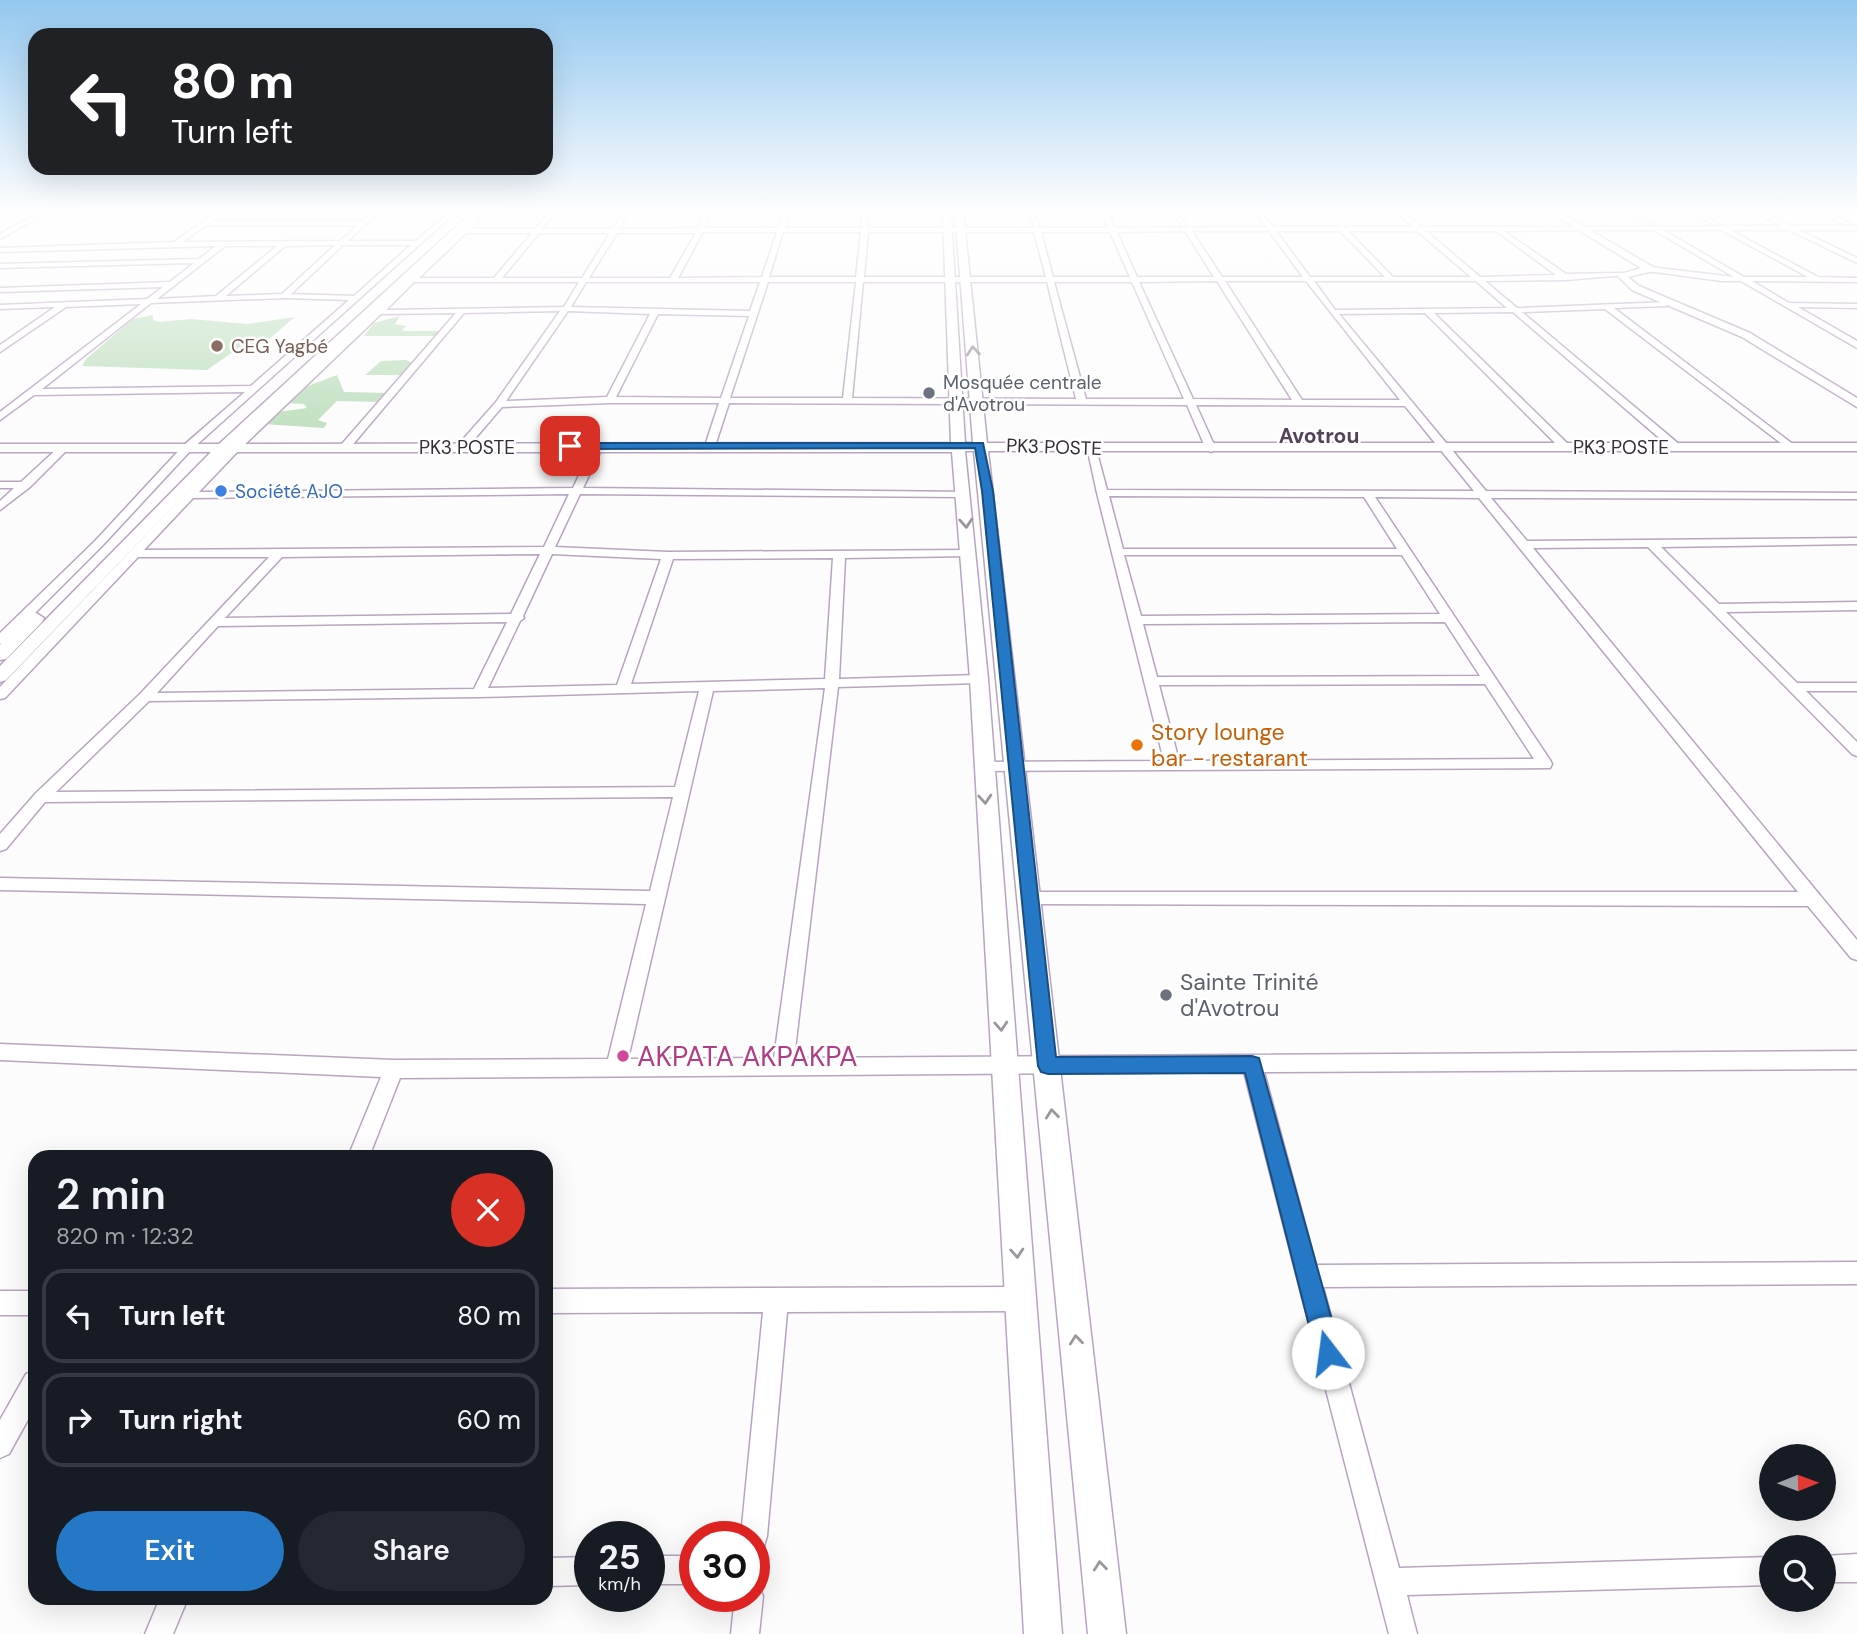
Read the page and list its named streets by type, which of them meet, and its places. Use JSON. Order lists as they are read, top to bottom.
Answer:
{
  "streets": {
    "street": ["PK3 POSTE"]
  },
  "districts": ["Avotrou"],
  "places": [
    "CEG Yagbé",
    "Mosquée centrale d'Avotrou",
    "Société AJO",
    "Story lounge bar - restarant",
    "Sainte Trinité d'Avotrou",
    "AKPATA AKPAKPA"
  ],
  "north": "right",
  "page": {
    "turn": ["80 m", "Turn left"],
    "heading": ["2 min", "820 m · 12:32"],
    "list": [
      {
        "name": "Turn left",
        "value": "80 m"
      },
      {
        "name": "Turn right",
        "value": "60 m"
      }
    ],
    "buttons": ["Exit", "Share"],
    "speed": "25 km/h",
    "limit": "30"
  }
}
